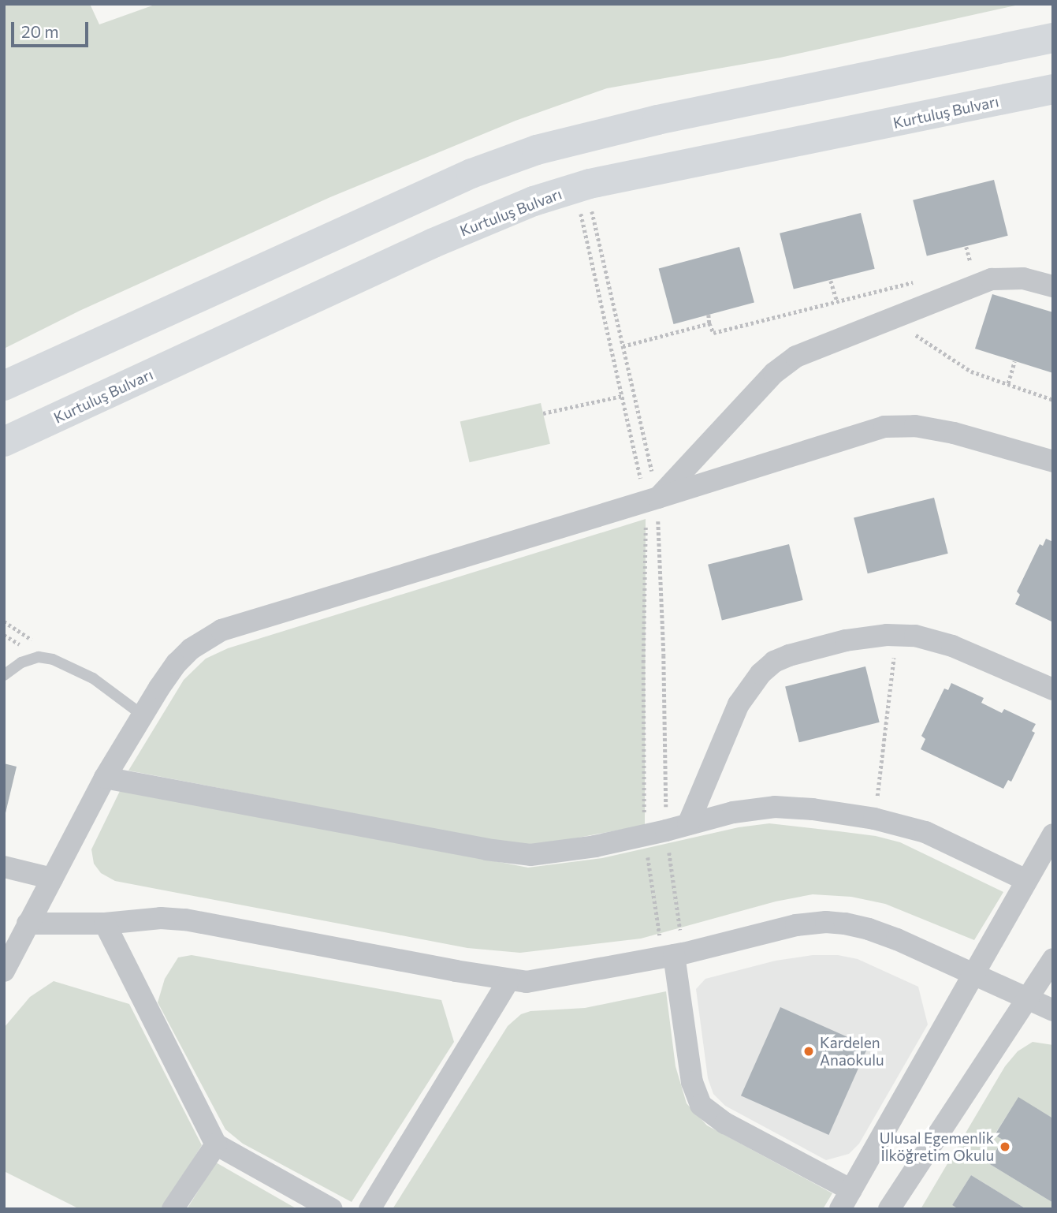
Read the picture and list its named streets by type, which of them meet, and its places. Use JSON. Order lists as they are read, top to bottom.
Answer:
{
  "streets": {
    "highway": ["Kurtuluş Bulvarı"]
  },
  "places": ["Kardelen Anaokulu", "Ulusal Egemenlik İlköğretim Okulu"],
  "scale_bar": "20 m"
}
